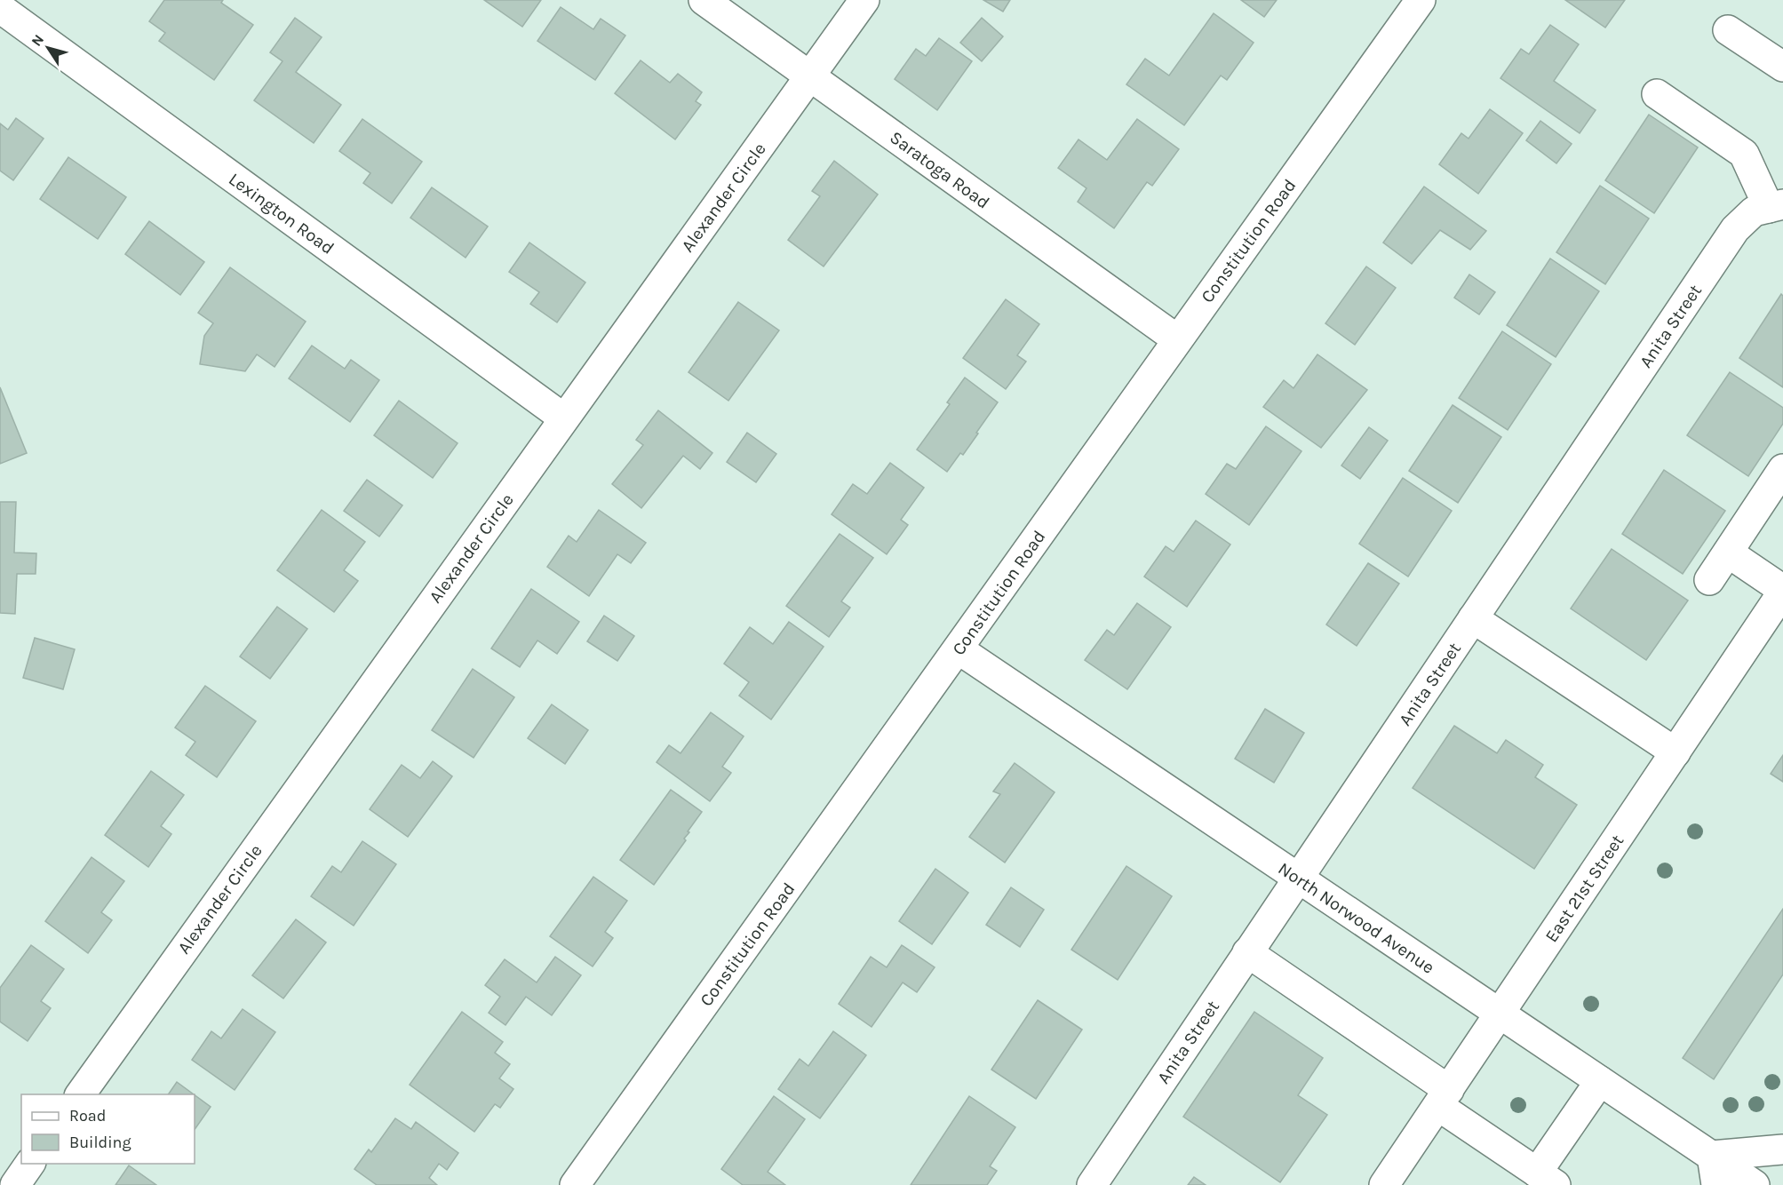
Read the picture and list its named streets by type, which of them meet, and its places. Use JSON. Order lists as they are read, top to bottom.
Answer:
{
  "streets": {
    "main road": [
      "Saratoga Road",
      "Alexander Circle",
      "Lexington Road",
      "Constitution Road",
      "Anita Street",
      "East 21st Street",
      "North Norwood Avenue"
    ]
  },
  "crossings": [
    ["Saratoga Road", "Alexander Circle"],
    ["Saratoga Road", "Constitution Road"],
    ["Alexander Circle", "Lexington Road"],
    ["Constitution Road", "North Norwood Avenue"],
    ["Anita Street", "North Norwood Avenue"],
    ["East 21st Street", "North Norwood Avenue"]
  ],
  "legend": ["Road", "Building"],
  "north": "top left"
}
